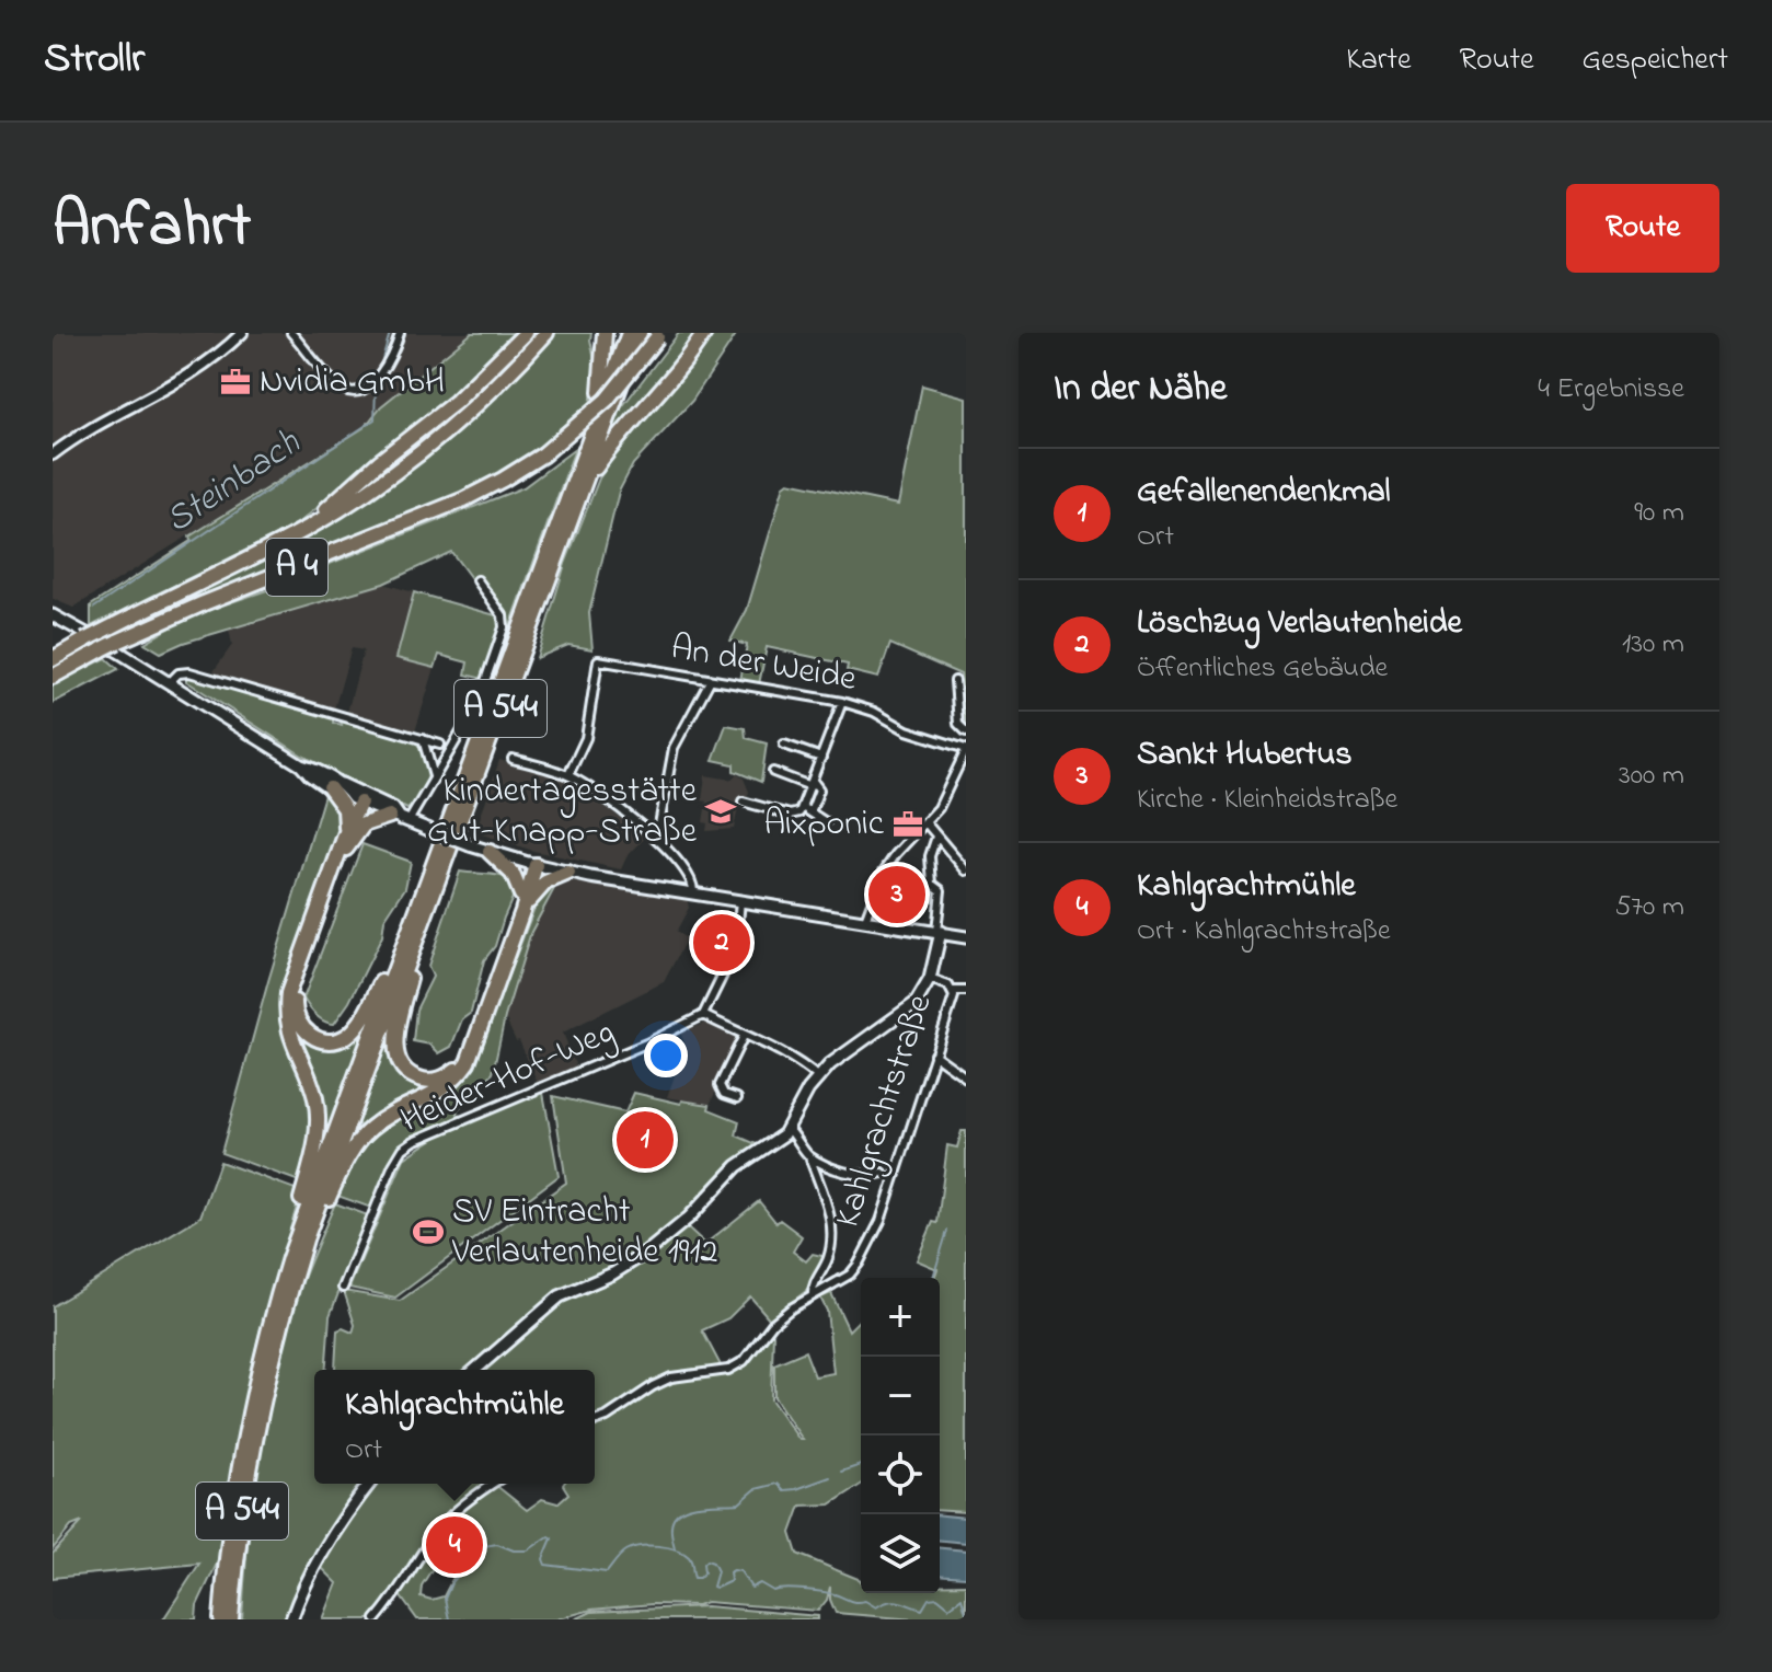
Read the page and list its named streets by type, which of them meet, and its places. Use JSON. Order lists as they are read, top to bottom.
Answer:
{
  "streets": {
    "highway": ["A 4", "A 544"],
    "street": ["An der Weide", "Heider-Hof-Weg", "Kahlgrachtstraße"]
  },
  "water": ["Steinbach"],
  "places": {
    "office": ["Nvidia GmbH", "Aixponic"],
    "school or university": ["Kindertagesstätte Gut-Knapp-Straße"],
    "sports": ["SV Eintracht Verlautenheide 1912"]
  },
  "page": {
    "header": "Strollr",
    "nav": ["Karte", "Route", "Gespeichert"],
    "title": "Anfahrt",
    "buttons": "Route",
    "heading": ["In der Nähe", "4 Ergebnisse"],
    "list": [
      {
        "mark": "1",
        "name": "Gefallenendenkmal",
        "note": "Ort",
        "value": "90 m"
      },
      {
        "mark": "2",
        "name": "Löschzug Verlautenheide",
        "note": "Öffentliches Gebäude",
        "value": "130 m"
      },
      {
        "mark": "3",
        "name": "Sankt Hubertus",
        "note": "Kirche · Kleinheidstraße",
        "value": "300 m"
      },
      {
        "mark": "4",
        "name": "Kahlgrachtmühle",
        "note": "Ort · Kahlgrachtstraße",
        "value": "570 m"
      }
    ],
    "pins": [
      "3",
      "2",
      "1",
      "4"
    ],
    "map_buttons": ["+", "−"],
    "popup": ["Kahlgrachtmühle", "Ort"]
  }
}
